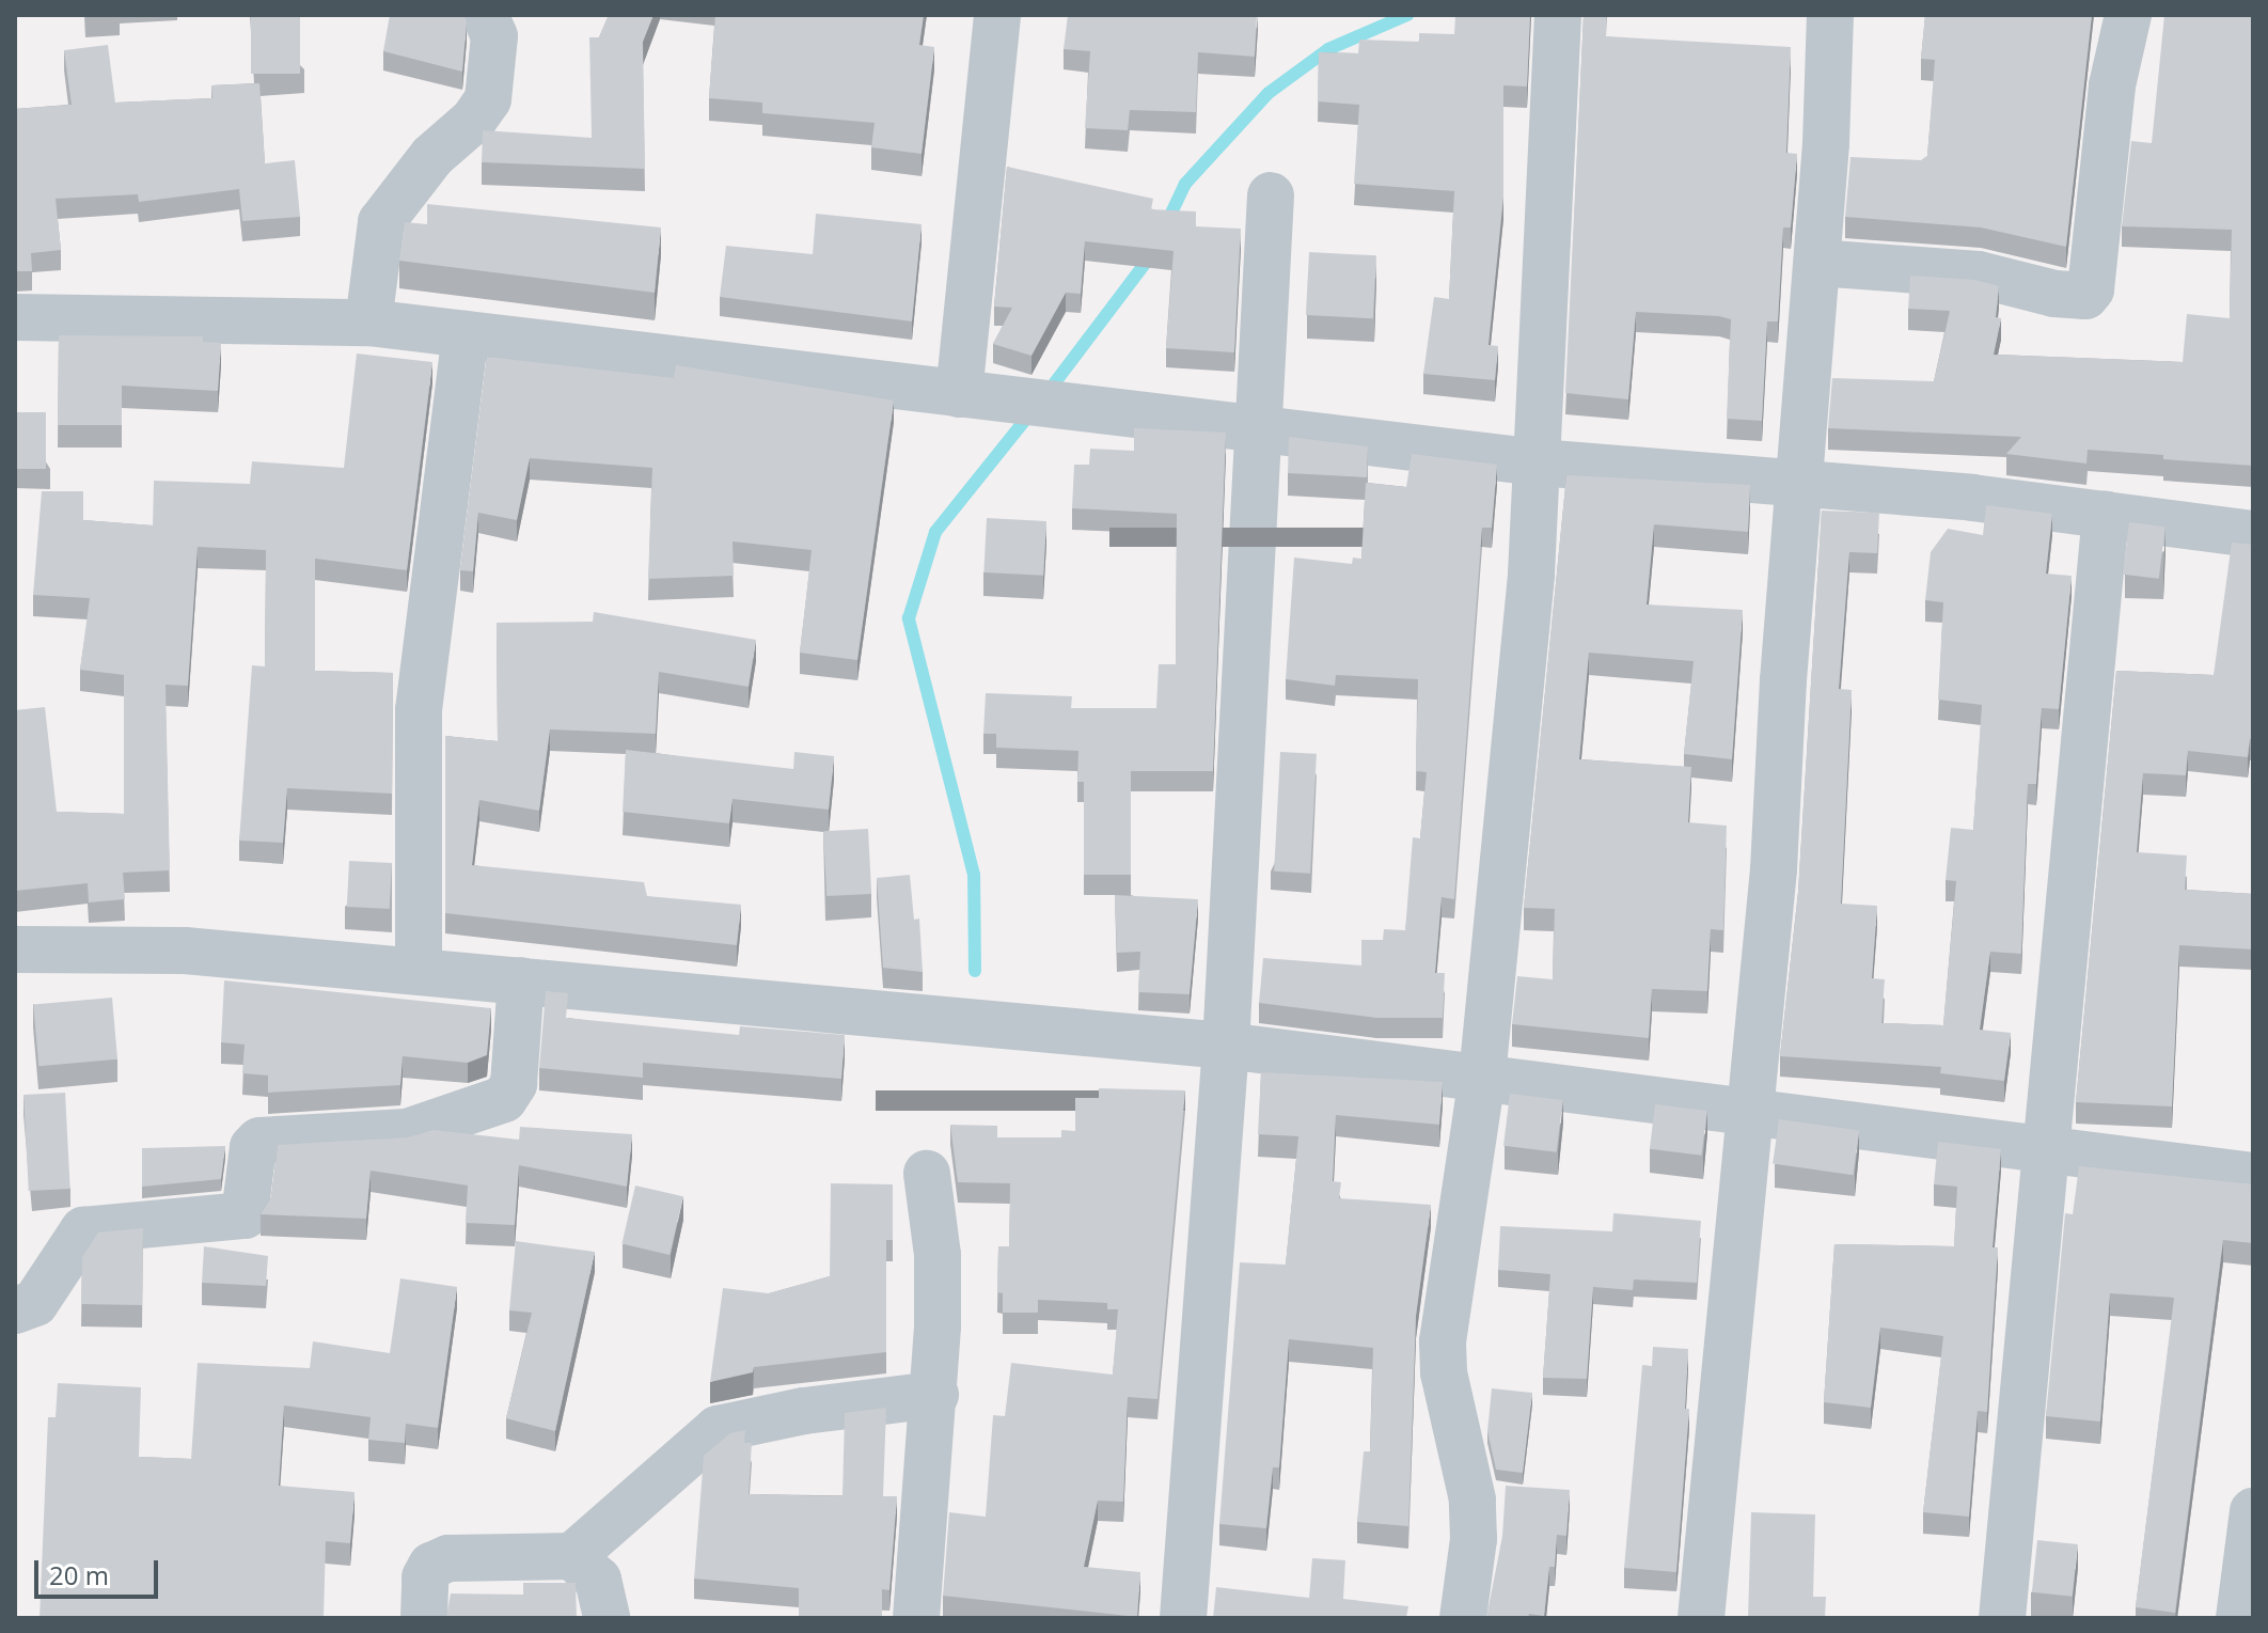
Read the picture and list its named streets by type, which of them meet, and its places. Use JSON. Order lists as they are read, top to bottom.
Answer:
{
  "scale_bar": "20 m"
}
